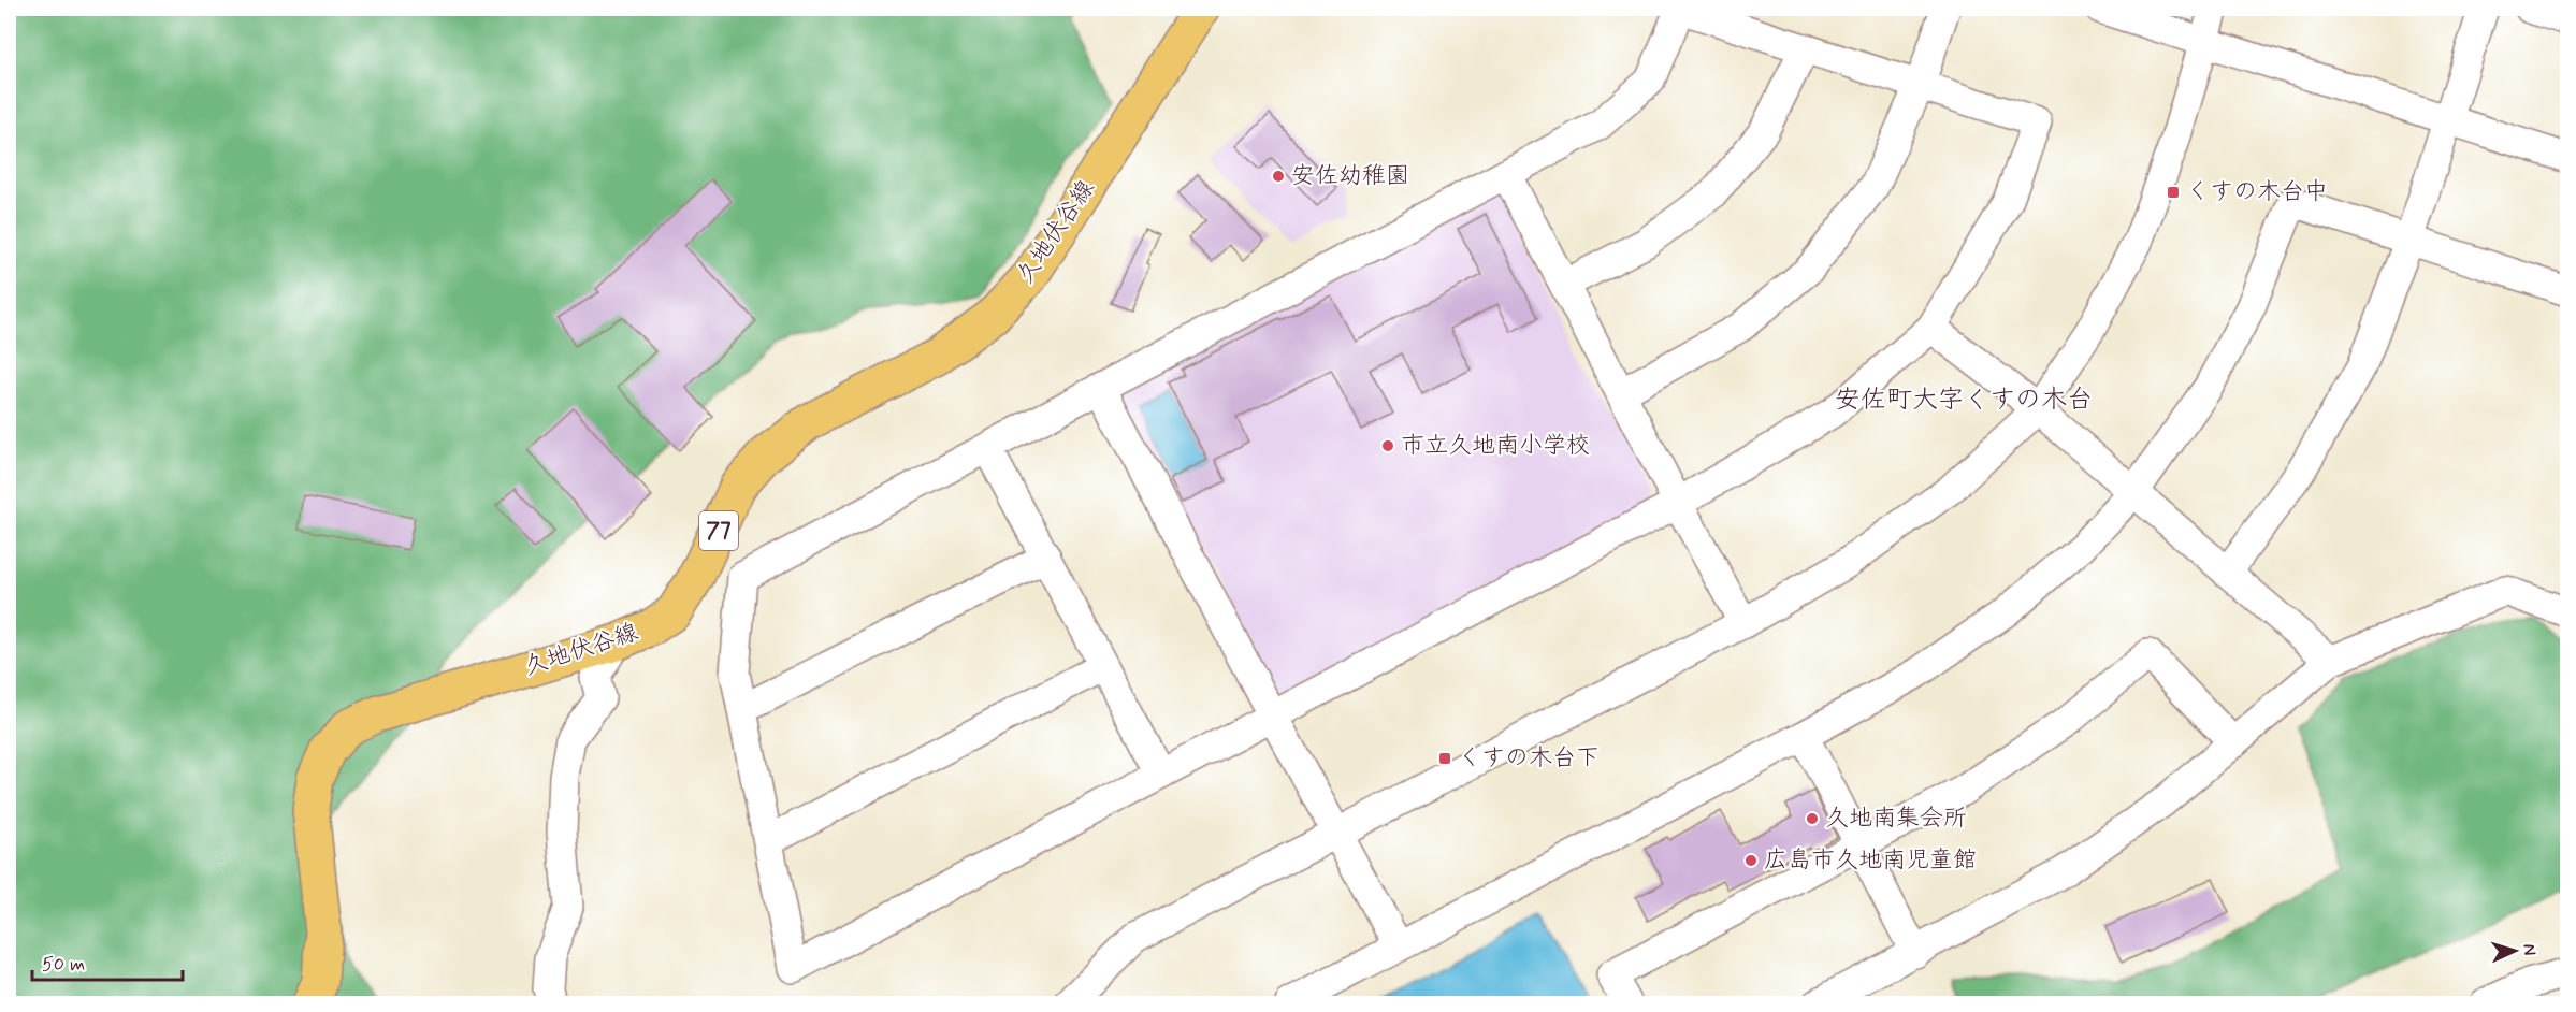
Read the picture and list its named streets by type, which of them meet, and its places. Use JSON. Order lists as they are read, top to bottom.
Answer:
{
  "streets": {
    "main road": ["久地伏谷線", "77"]
  },
  "districts": ["安佐町大字くすの木台"],
  "places": {
    "other": [
      "安佐幼稚園",
      "市立久地南小学校",
      "久地南集会所",
      "広島市久地南児童館"
    ],
    "transit": ["くすの木台中", "くすの木台下"]
  },
  "scale_bar": "50 m",
  "north": "right"
}
